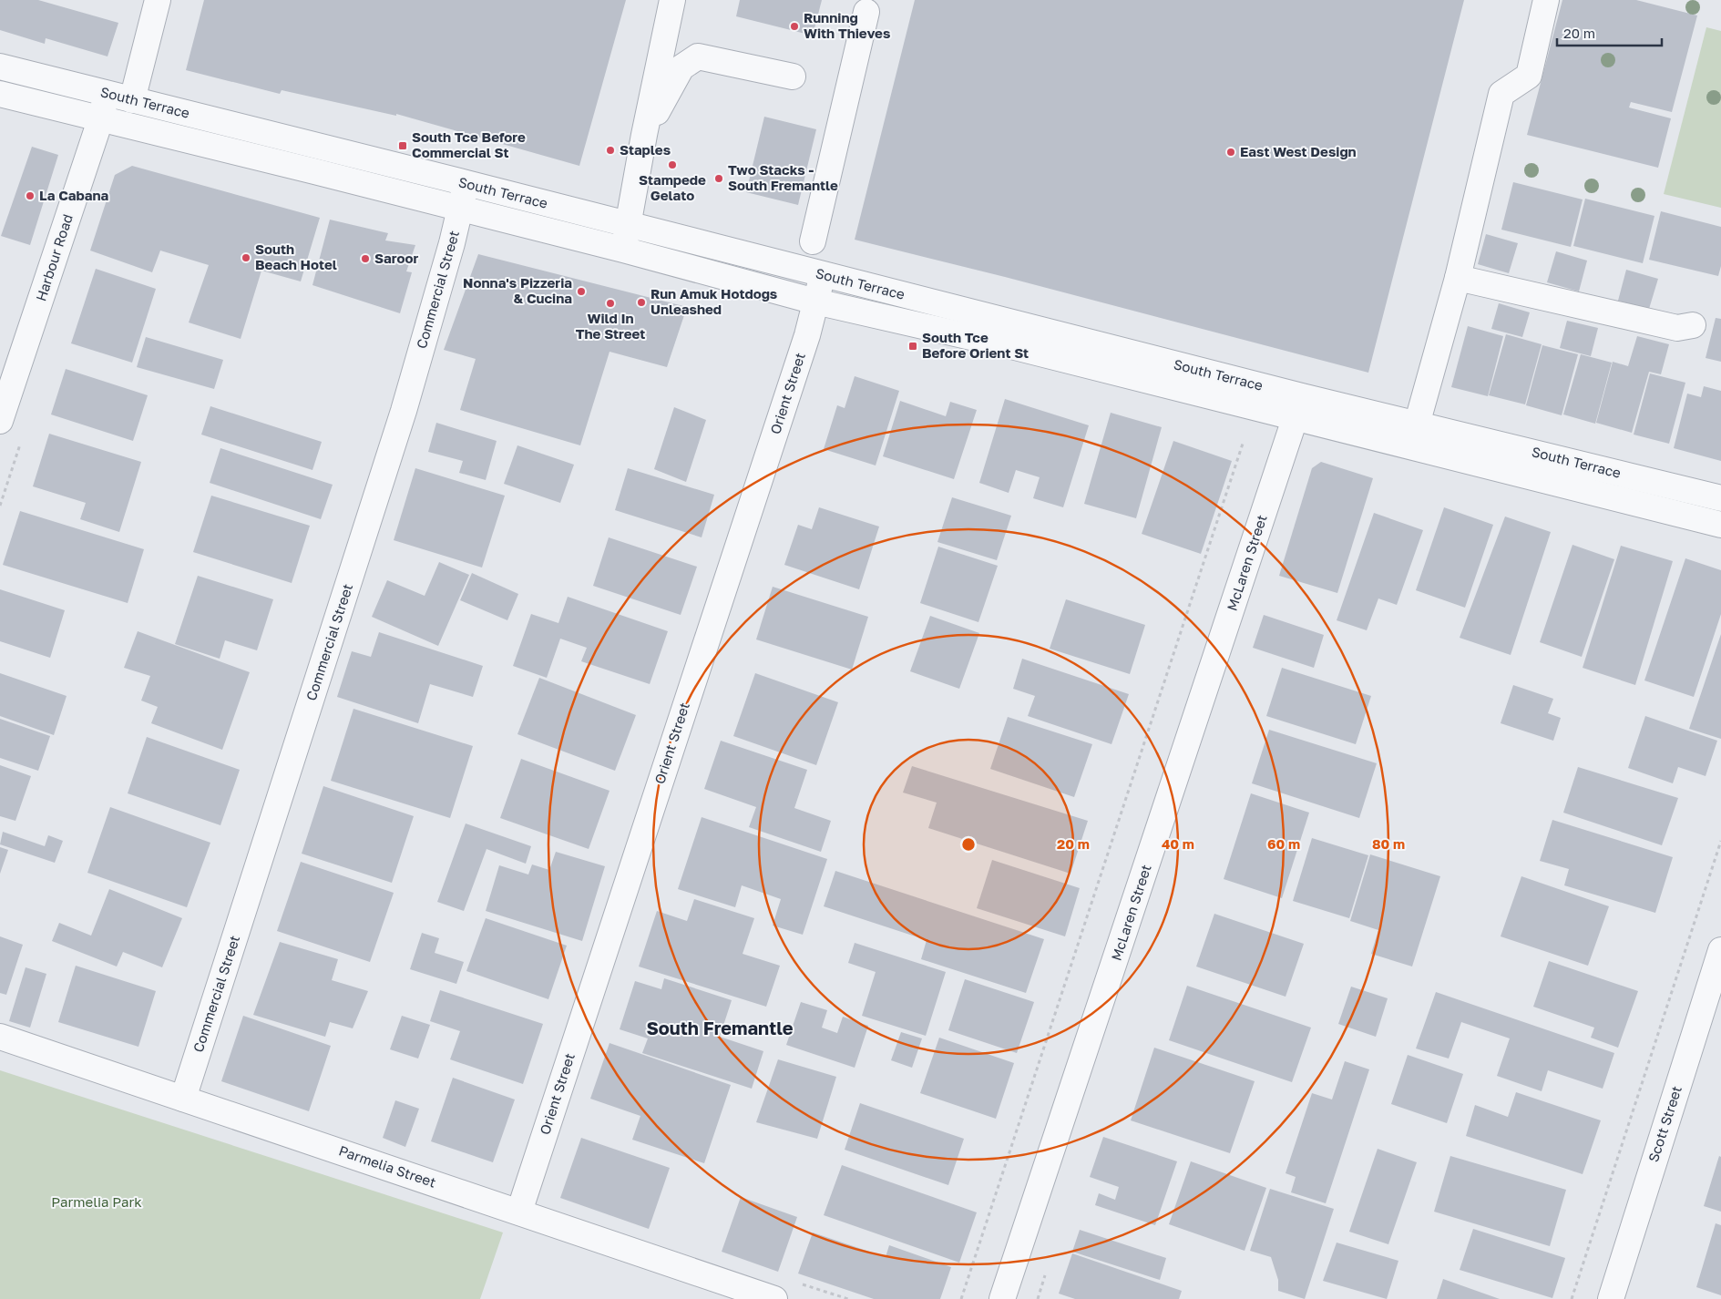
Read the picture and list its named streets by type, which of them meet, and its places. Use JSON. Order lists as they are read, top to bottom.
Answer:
{
  "streets": {
    "street": [
      "South Terrace",
      "Harbour Road",
      "Commercial Street",
      "Orient Street",
      "McLaren Street",
      "Scott Street",
      "Parmelia Street"
    ]
  },
  "crossings": [
    ["South Terrace", "Harbour Road"],
    ["South Terrace", "Commercial Street"],
    ["South Terrace", "Orient Street"],
    ["South Terrace", "McLaren Street"],
    ["Commercial Street", "Parmelia Street"],
    ["Orient Street", "Parmelia Street"]
  ],
  "districts": ["South Fremantle"],
  "parks": ["Parmelia Park"],
  "places": {
    "other": [
      "Running With Thieves",
      "Staples",
      "East West Design",
      "Stampede Gelato",
      "Two Stacks - South Fremantle",
      "La Cabana",
      "South Beach Hotel",
      "Saroor",
      "Nonna's Pizzeria & Cucina",
      "Run Amuk Hotdogs Unleashed",
      "Wild In The Street"
    ],
    "transit": ["South Tce Before Commercial St", "South Tce Before Orient St"]
  },
  "scale_bar": "20 m",
  "rings": [
    "20 m",
    "40 m",
    "60 m",
    "80 m"
  ]
}
